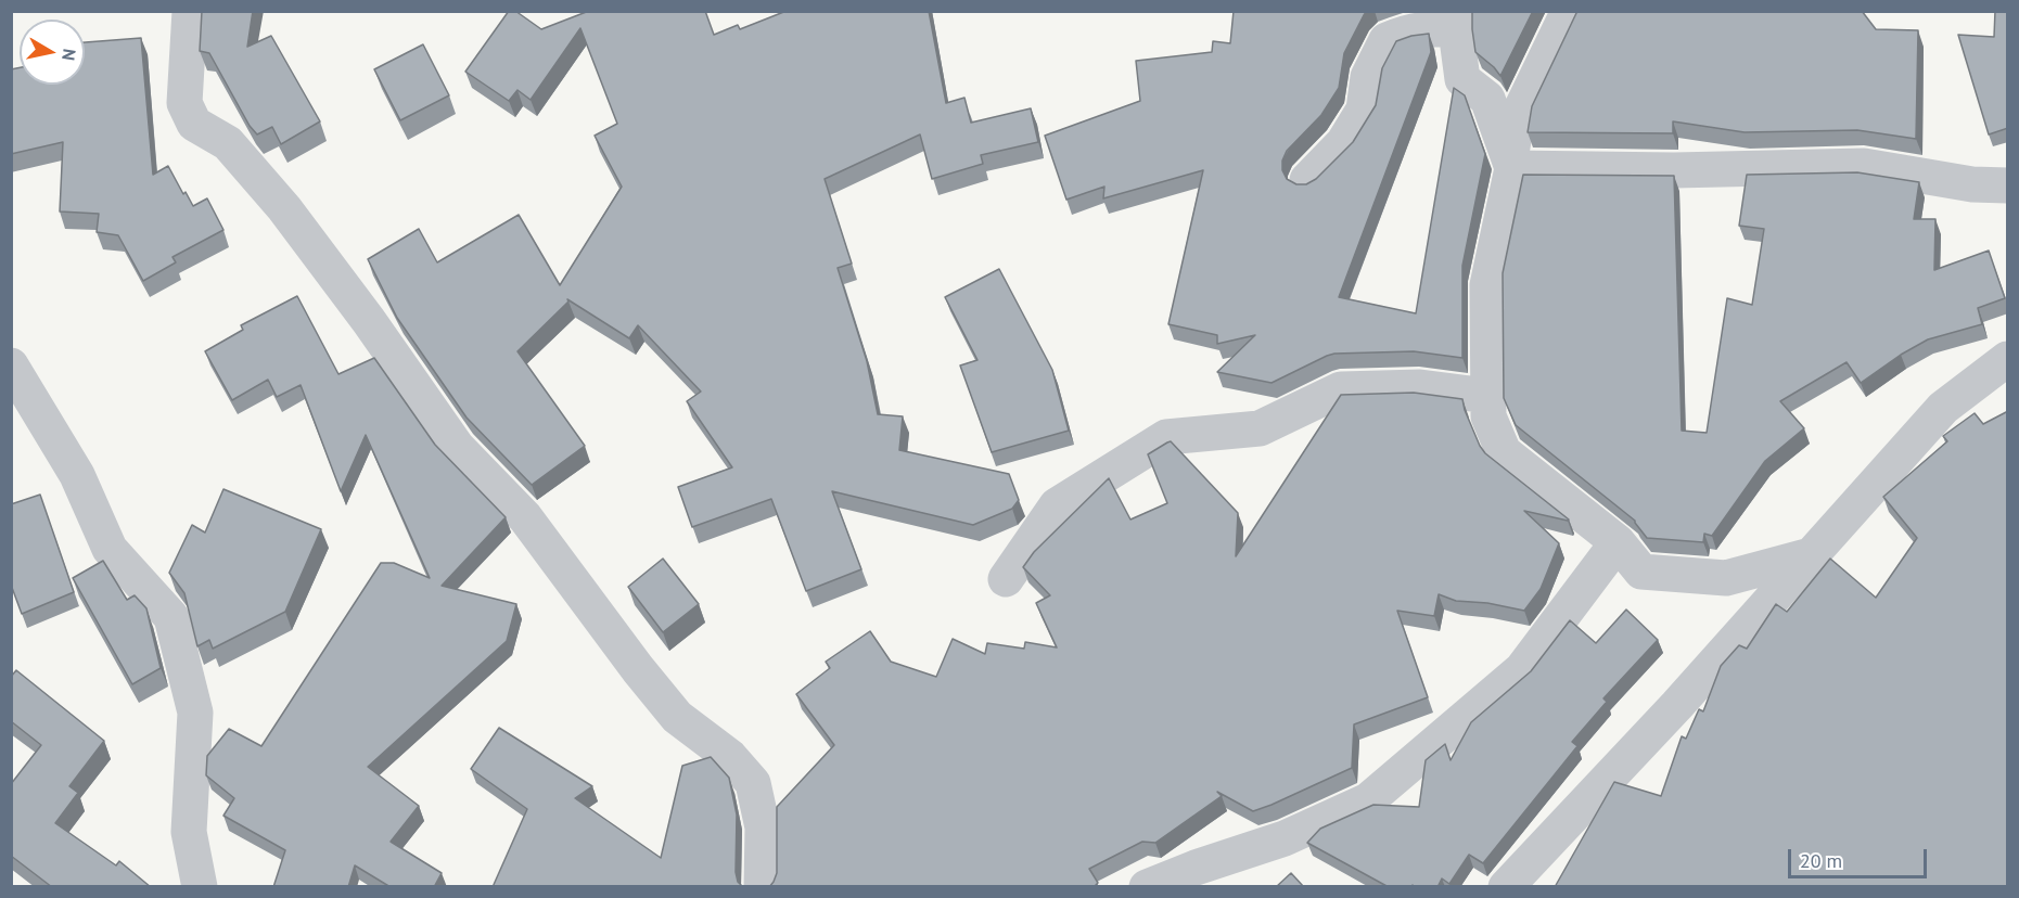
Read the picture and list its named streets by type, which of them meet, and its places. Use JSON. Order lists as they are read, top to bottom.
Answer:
{
  "scale_bar": "20 m",
  "north": "right"
}
